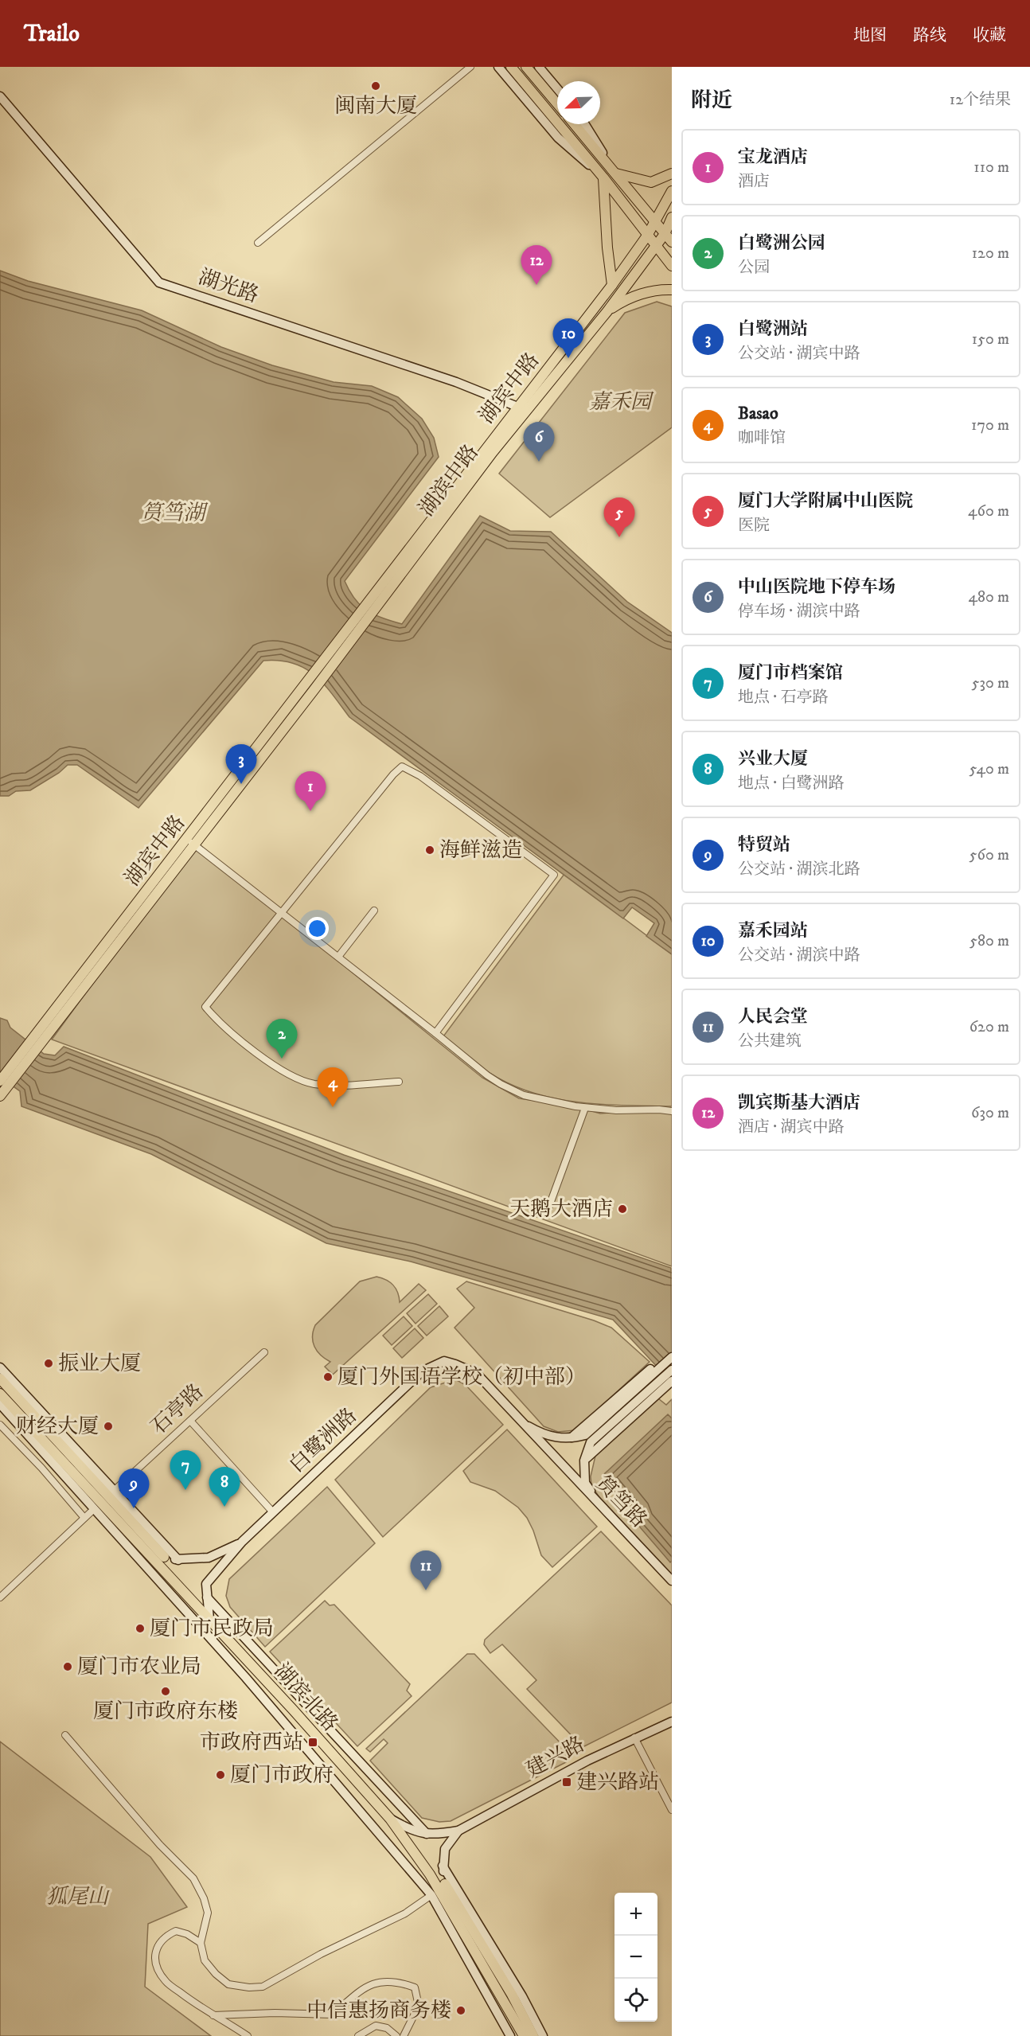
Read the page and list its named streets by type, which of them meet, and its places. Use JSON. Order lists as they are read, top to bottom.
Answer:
{
  "streets": {
    "main road": ["湖宾中路", "湖滨中路", "湖滨北路"],
    "street": [
      "湖光路",
      "石亭路",
      "白鹭洲路",
      "筼筜路",
      "建兴路"
    ]
  },
  "crossings": [
    ["湖光路", "湖宾中路"],
    ["湖宾中路", "湖滨中路"],
    ["白鹭洲路", "筼筜路"],
    ["白鹭洲路", "湖滨北路"],
    ["湖滨北路", "建兴路"]
  ],
  "water": ["筼筜湖"],
  "parks": ["嘉禾园", "狐尾山"],
  "places": {
    "other": [
      "闽南大厦",
      "海鲜滋造",
      "天鹅大酒店",
      "振业大厦",
      "厦门外国语学校（初中部）",
      "财经大厦",
      "厦门市民政局",
      "厦门市农业局",
      "厦门市政府东楼",
      "厦门市政府",
      "中信惠扬商务楼"
    ],
    "transit": ["市政府西站", "建兴路站"]
  },
  "north": "bottom left",
  "page": {
    "header": "Trailo",
    "nav": ["地图", "路线", "收藏"],
    "heading": ["附近", "12个结果"],
    "list": [
      {
        "mark": "1",
        "name": "宝龙酒店",
        "note": "酒店",
        "value": "110 m"
      },
      {
        "mark": "2",
        "name": "白鹭洲公园",
        "note": "公园",
        "value": "120 m"
      },
      {
        "mark": "3",
        "name": "白鹭洲站",
        "note": "公交站 · 湖宾中路",
        "value": "150 m"
      },
      {
        "mark": "4",
        "name": "Basao",
        "note": "咖啡馆",
        "value": "170 m"
      },
      {
        "mark": "5",
        "name": "厦门大学附属中山医院",
        "note": "医院",
        "value": "460 m"
      },
      {
        "mark": "6",
        "name": "中山医院地下停车场",
        "note": "停车场 · 湖滨中路",
        "value": "480 m"
      },
      {
        "mark": "7",
        "name": "厦门市档案馆",
        "note": "地点 · 石亭路",
        "value": "530 m"
      },
      {
        "mark": "8",
        "name": "兴业大厦",
        "note": "地点 · 白鹭洲路",
        "value": "540 m"
      },
      {
        "mark": "9",
        "name": "特贸站",
        "note": "公交站 · 湖滨北路",
        "value": "560 m"
      },
      {
        "mark": "10",
        "name": "嘉禾园站",
        "note": "公交站 · 湖滨中路",
        "value": "580 m"
      },
      {
        "mark": "11",
        "name": "人民会堂",
        "note": "公共建筑",
        "value": "620 m"
      },
      {
        "mark": "12",
        "name": "凯宾斯基大酒店",
        "note": "酒店 · 湖宾中路",
        "value": "630 m"
      }
    ],
    "pins": [
      "12",
      "10",
      "6",
      "5",
      "3",
      "1",
      "2",
      "4",
      "7",
      "8",
      "9",
      "11"
    ],
    "map_buttons": ["+", "−"]
  }
}
